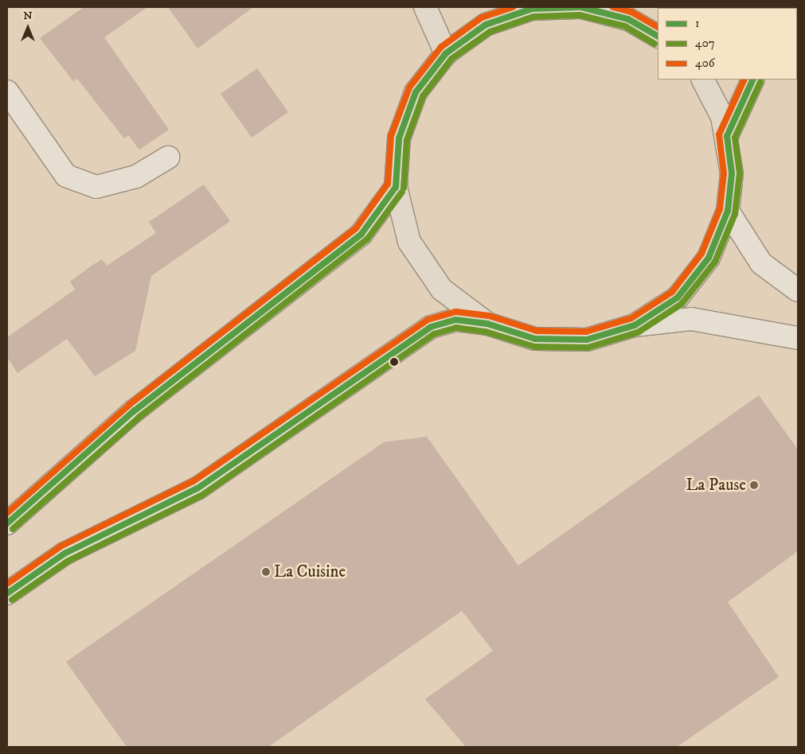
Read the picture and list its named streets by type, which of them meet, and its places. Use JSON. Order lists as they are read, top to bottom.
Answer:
{
  "places": ["La Pause", "La Cuisine"],
  "lines": ["transit line 1", "transit line 406", "transit line 407"],
  "legend": ["1", "407", "406"],
  "north": "top"
}
